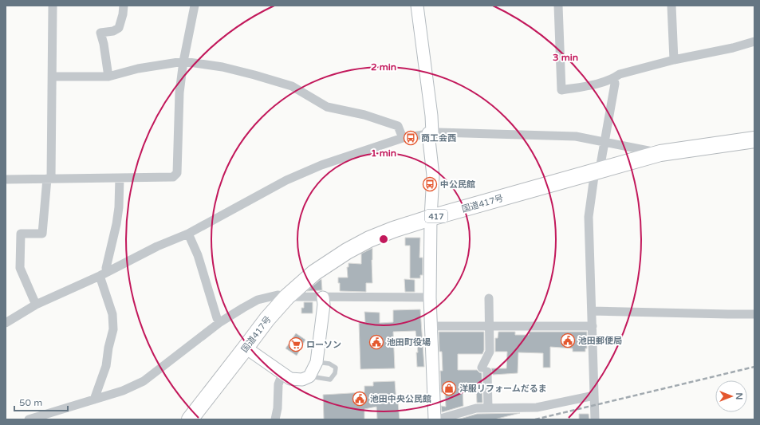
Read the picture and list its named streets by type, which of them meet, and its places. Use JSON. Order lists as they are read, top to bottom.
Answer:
{
  "streets": {
    "highway": ["国道417号", "417"]
  },
  "places": {
    "bus stop": ["商工会西", "中公民館"],
    "public building": ["池田郵便局", "池田町役場", "池田中央公民館"],
    "supermarket": ["ローソン"],
    "shop": ["洋服リフォームだるま"]
  },
  "scale_bar": "50 m",
  "north": "right",
  "rings": ["3 min", "2 min", "1 min"]
}
